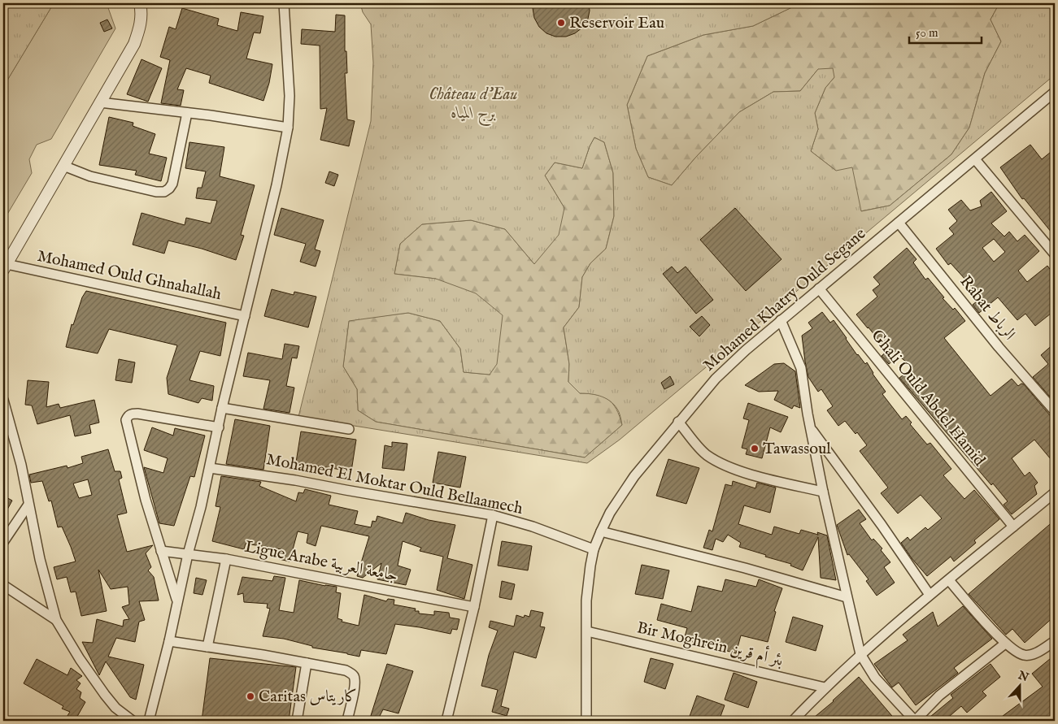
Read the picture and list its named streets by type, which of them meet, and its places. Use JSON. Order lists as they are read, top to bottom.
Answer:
{
  "streets": {
    "street": [
      "Mohamed Ould Ghnahallah",
      "Mohamed Khatry Ould Segane",
      "Rabat الرباط",
      "Ghali Ould Abdel Hamid",
      "Mohamed El Moktar Ould Bellaamech",
      "Ligue Arabe جامعة العربية",
      "Bir Moghrein بئر أم قرين"
    ]
  },
  "crossings": [
    ["Mohamed Khatry Ould Segane", "Rabat الرباط"],
    ["Mohamed Khatry Ould Segane", "Ghali Ould Abdel Hamid"],
    ["Mohamed Khatry Ould Segane", "Mohamed El Moktar Ould Bellaamech"],
    ["Mohamed Khatry Ould Segane", "Bir Moghrein بئر أم قرين"]
  ],
  "parks": ["Château d'Eau برج المياه"],
  "places": ["Reservoir Eau", "Tawassoul", "Caritas كاريتاس"],
  "scale_bar": "50 m",
  "north": "top"
}
